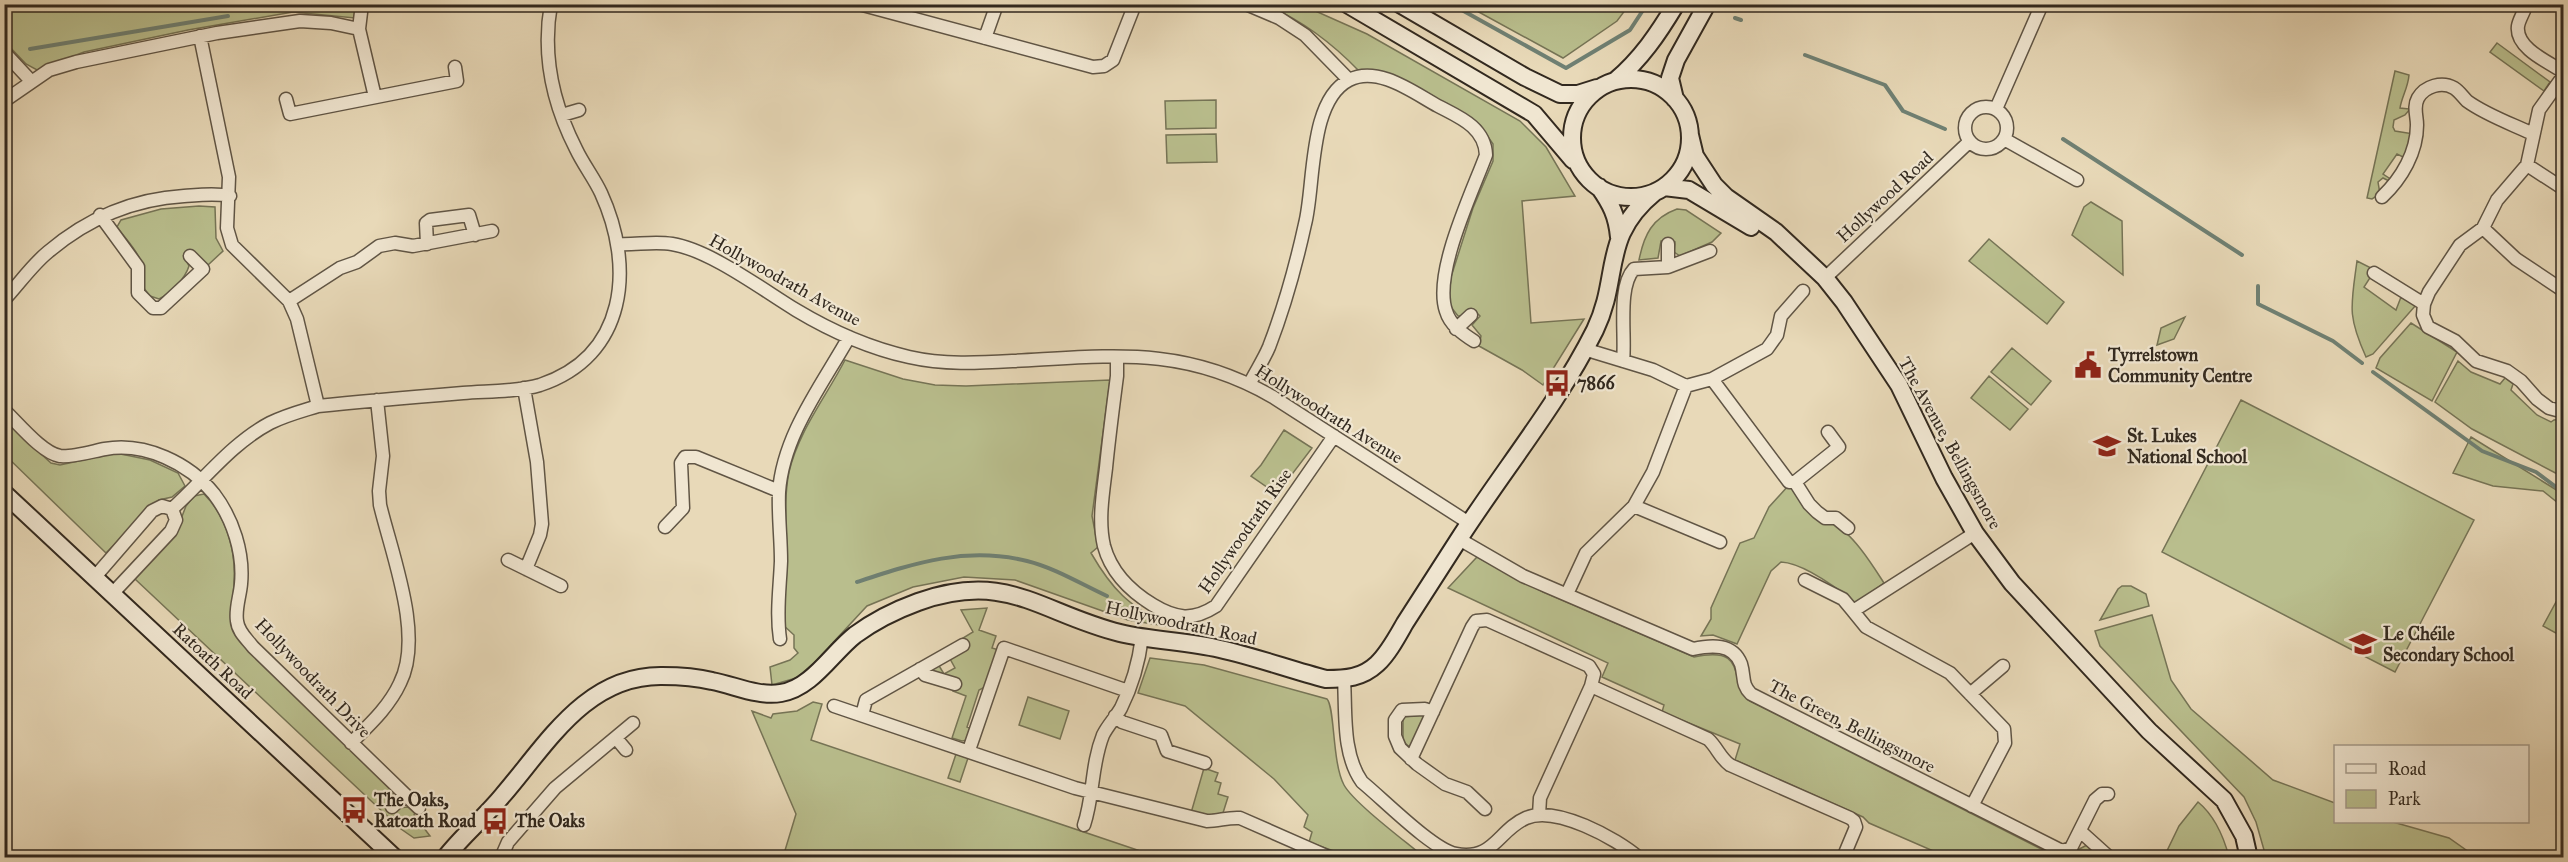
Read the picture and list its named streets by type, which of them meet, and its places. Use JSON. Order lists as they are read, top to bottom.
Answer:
{
  "streets": {
    "main road": ["The Avenue, Bellingsmore", "Hollywoodrath Road", "Ratoath Road"],
    "street": [
      "Hollywood Road",
      "Hollywoodrath Avenue",
      "Hollywoodrath Rise",
      "Hollywoodrath Drive",
      "The Green, Bellingsmore"
    ]
  },
  "crossings": [
    ["Hollywood Road", "The Avenue, Bellingsmore"],
    ["Hollywoodrath Avenue", "Hollywoodrath Rise"],
    ["Hollywoodrath Avenue", "Hollywoodrath Road"],
    ["The Avenue, Bellingsmore", "Hollywoodrath Road"],
    ["Hollywoodrath Road", "The Green, Bellingsmore"]
  ],
  "places": {
    "public building": ["Tyrrelstown Community Centre"],
    "bus stop": ["7866", "The Oaks, Ratoath Road", "The Oaks"],
    "school or university": ["St. Lukes National School", "Le Chéile Secondary School"]
  },
  "legend": ["Road", "Park"]
}
